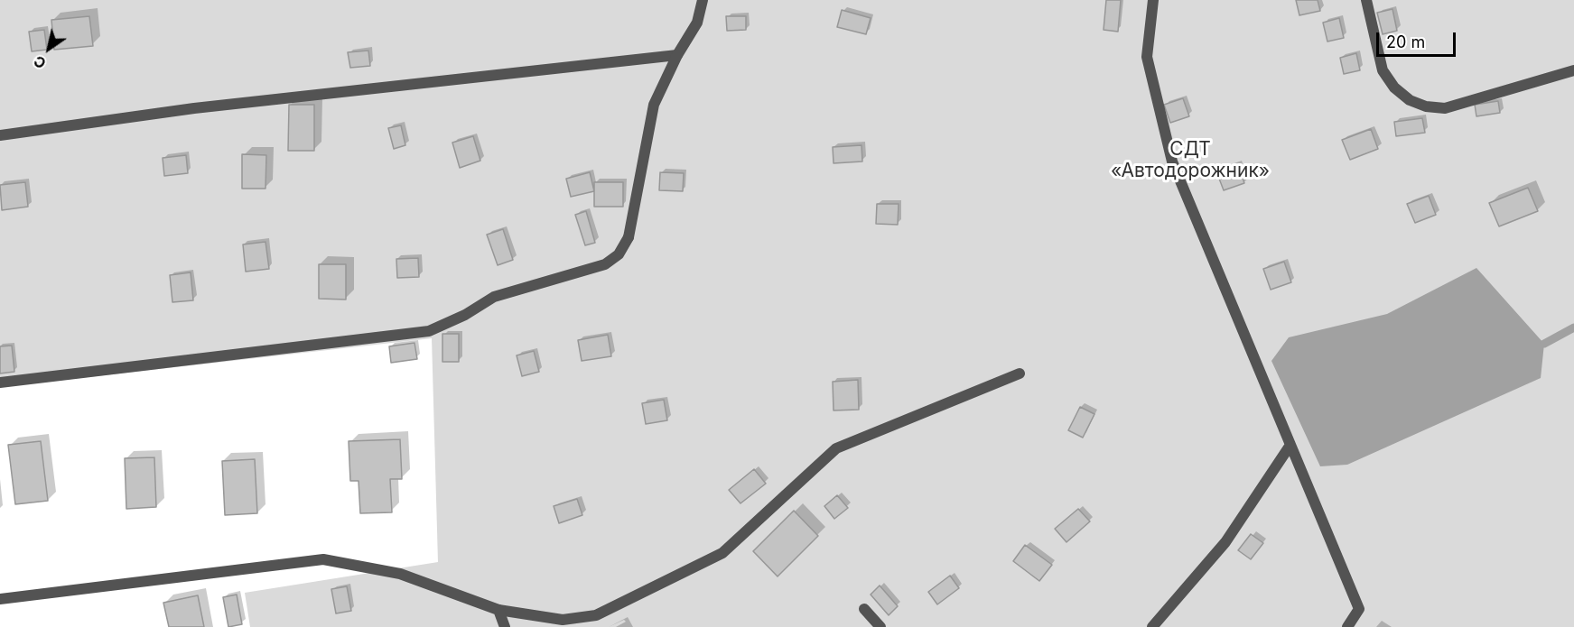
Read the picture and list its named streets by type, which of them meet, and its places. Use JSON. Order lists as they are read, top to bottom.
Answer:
{
  "parks": ["СДТ «Автодорожник»"],
  "scale_bar": "20 m",
  "north": "bottom left"
}
